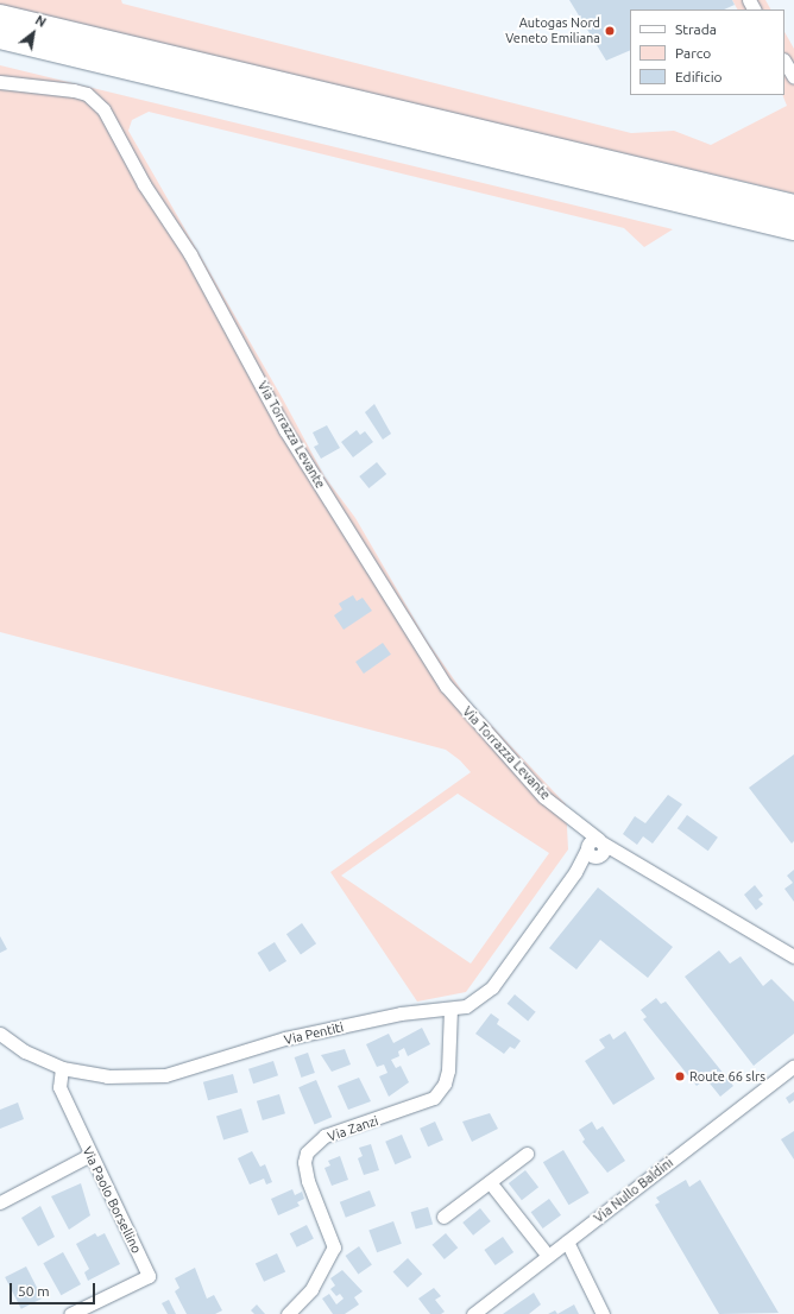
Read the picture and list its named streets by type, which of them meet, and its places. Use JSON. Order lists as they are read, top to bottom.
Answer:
{
  "streets": {
    "street": [
      "Via Torrazza Levante",
      "Via Pentiti",
      "Via Zanzi",
      "Via Nullo Baldini",
      "Via Paolo Borsellino"
    ]
  },
  "crossings": [
    ["Via Torrazza Levante", "Via Pentiti"],
    ["Via Pentiti", "Via Zanzi"],
    ["Via Pentiti", "Via Paolo Borsellino"]
  ],
  "places": ["Autogas Nord Veneto Emiliana", "Route 66 slrs"],
  "legend": ["Strada", "Parco", "Edificio"],
  "scale_bar": "50 m",
  "north": "top right"
}
